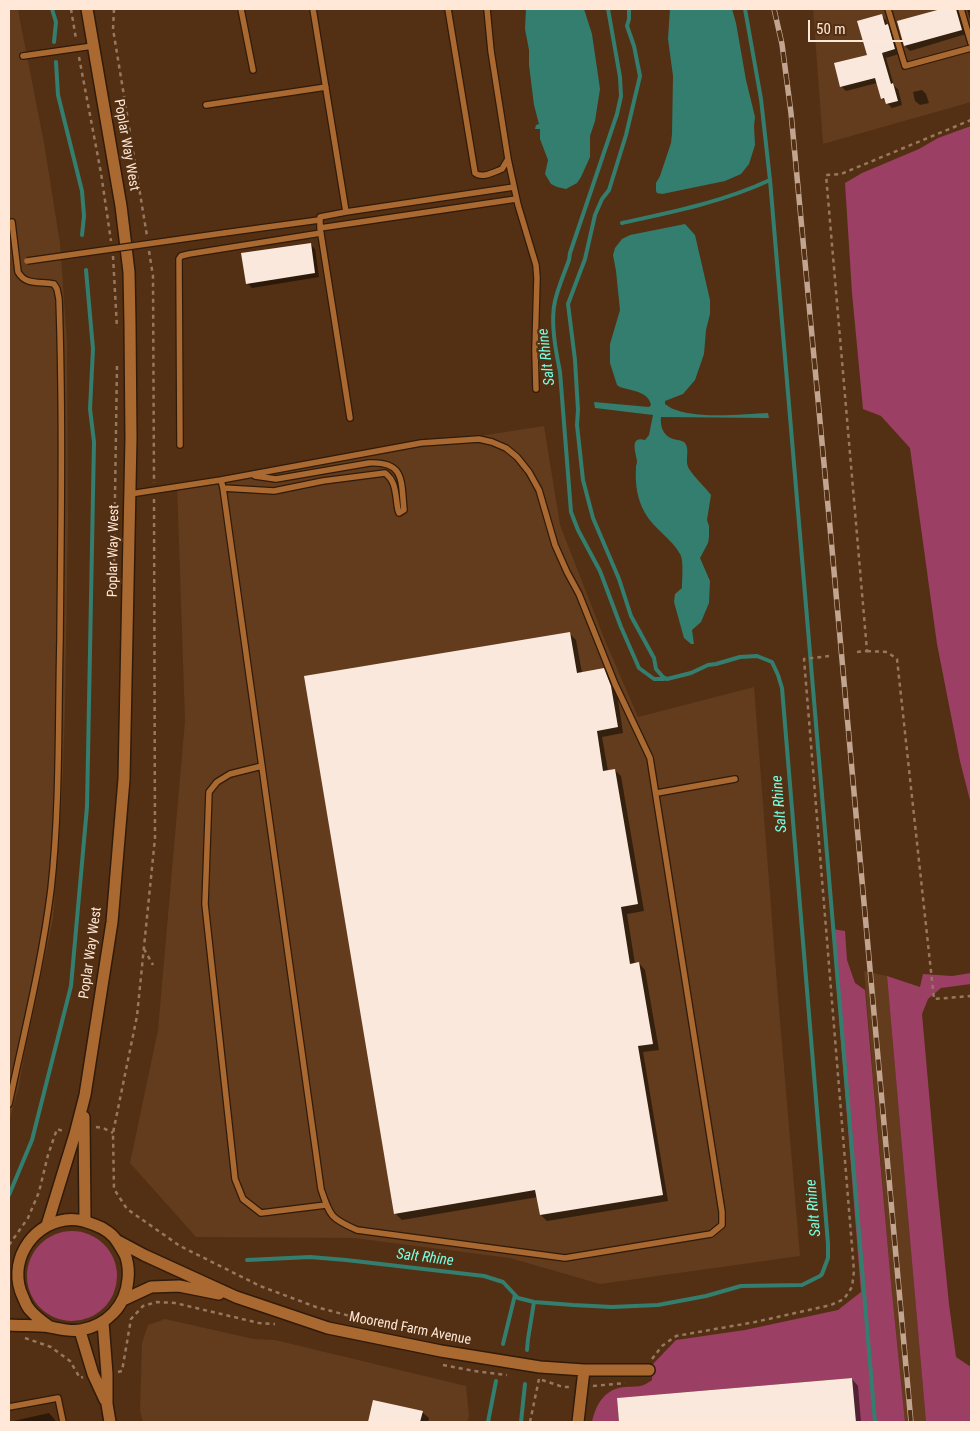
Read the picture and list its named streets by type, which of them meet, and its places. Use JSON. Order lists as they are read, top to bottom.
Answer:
{
  "streets": {
    "street": ["Poplar Way West", "Moorend Farm Avenue"]
  },
  "crossings": [
    ["Poplar Way West", "Moorend Farm Avenue"]
  ],
  "water": ["Salt Rhine"],
  "scale_bar": "50 m"
}
